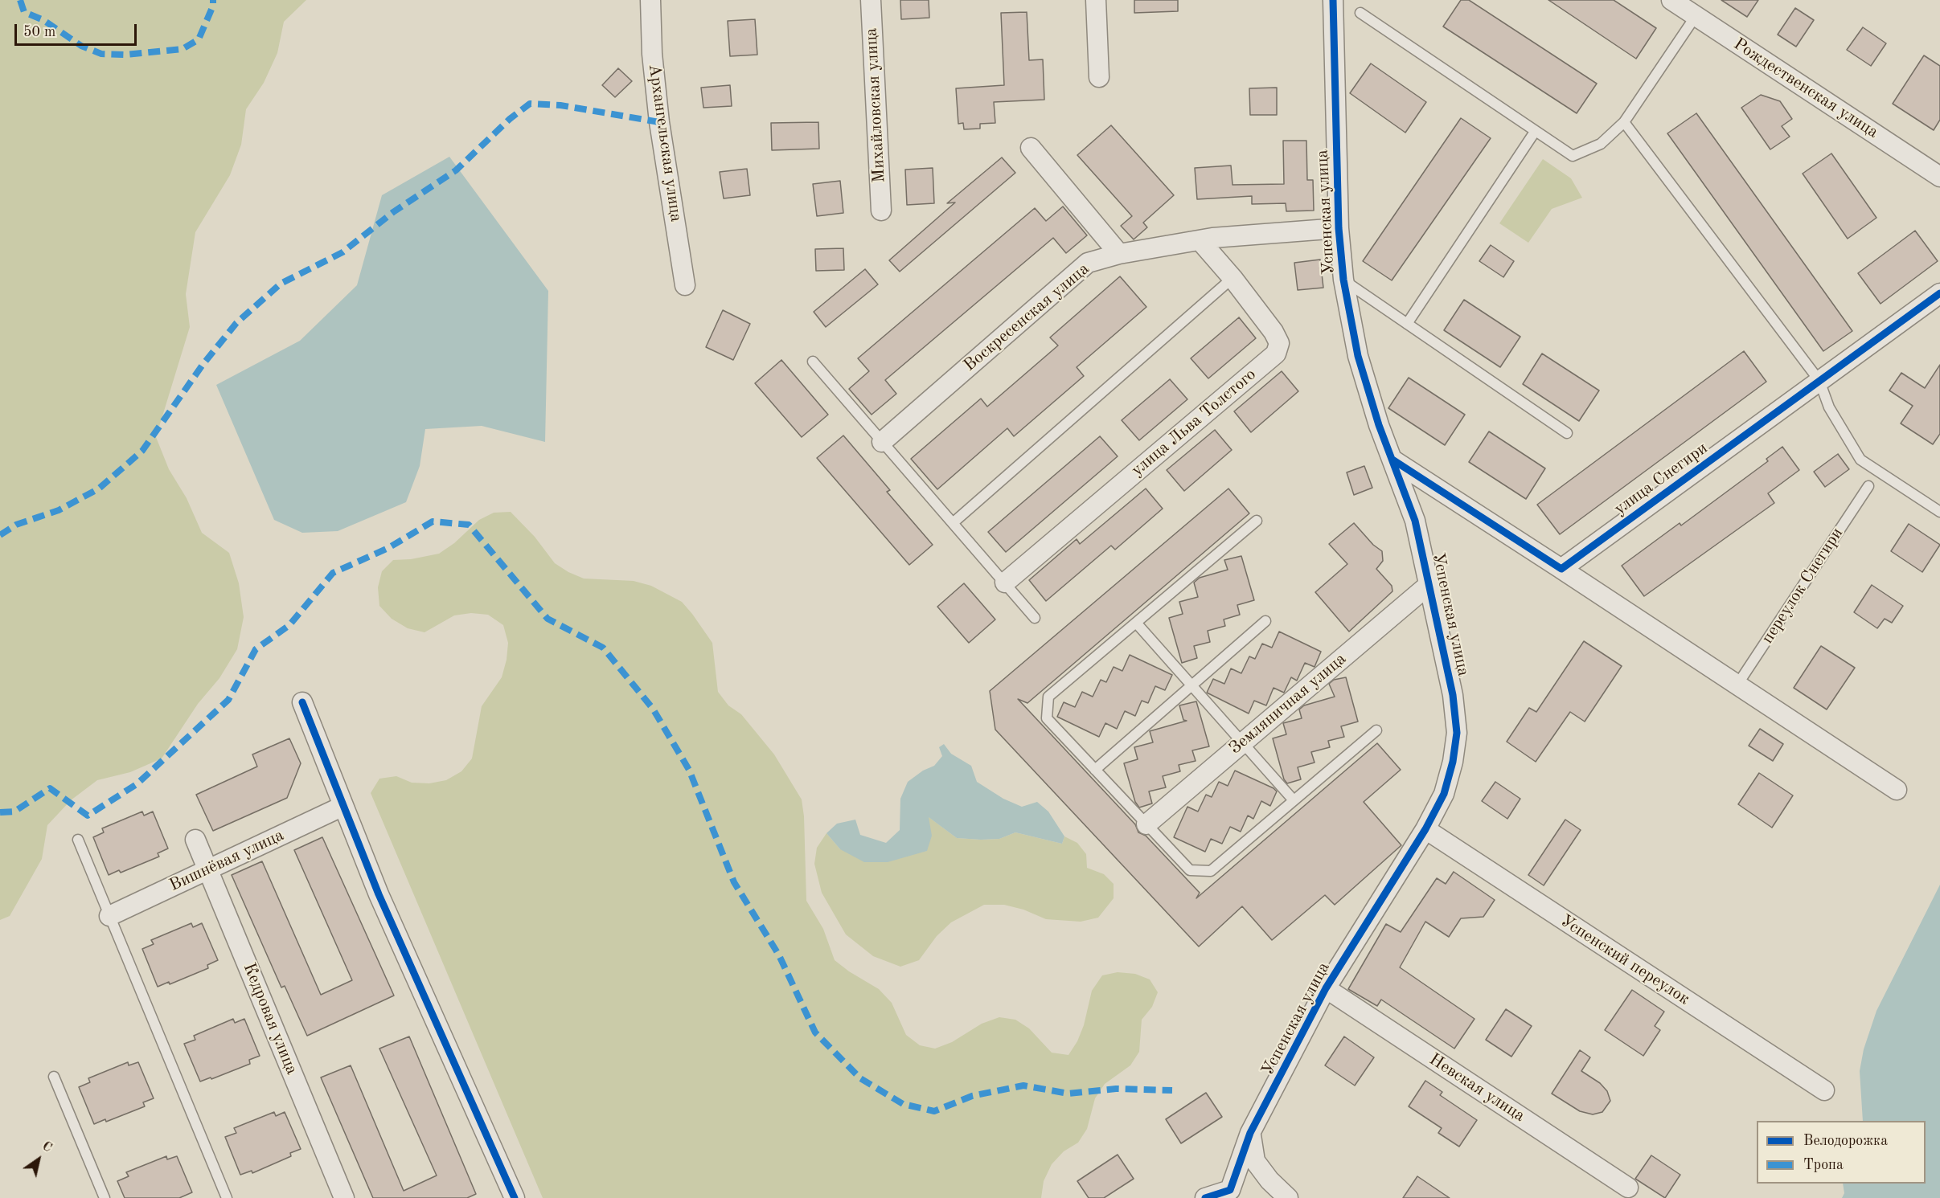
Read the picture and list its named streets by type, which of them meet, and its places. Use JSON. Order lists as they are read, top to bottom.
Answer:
{
  "streets": {
    "street": [
      "Рождественская улица",
      "Михайловская улица",
      "Архангельская улица",
      "Успенская улица",
      "Воскресенская улица",
      "улица Льва Толстого",
      "улица Снегири",
      "Земляничная улица",
      "Вишнёвая улица",
      "Успенский переулок",
      "Кедровая улица",
      "Невская улица"
    ],
    "lane": ["переулок Снегири"]
  },
  "crossings": [
    ["Успенская улица", "Воскресенская улица"],
    ["Успенская улица", "Земляничная улица"],
    ["Успенская улица", "Успенский переулок"],
    ["Успенская улица", "Невская улица"],
    ["Воскресенская улица", "улица Льва Толстого"],
    ["Вишнёвая улица", "Кедровая улица"]
  ],
  "legend": ["Велодорожка", "Тропа"],
  "scale_bar": "50 m",
  "north": "top right"
}
